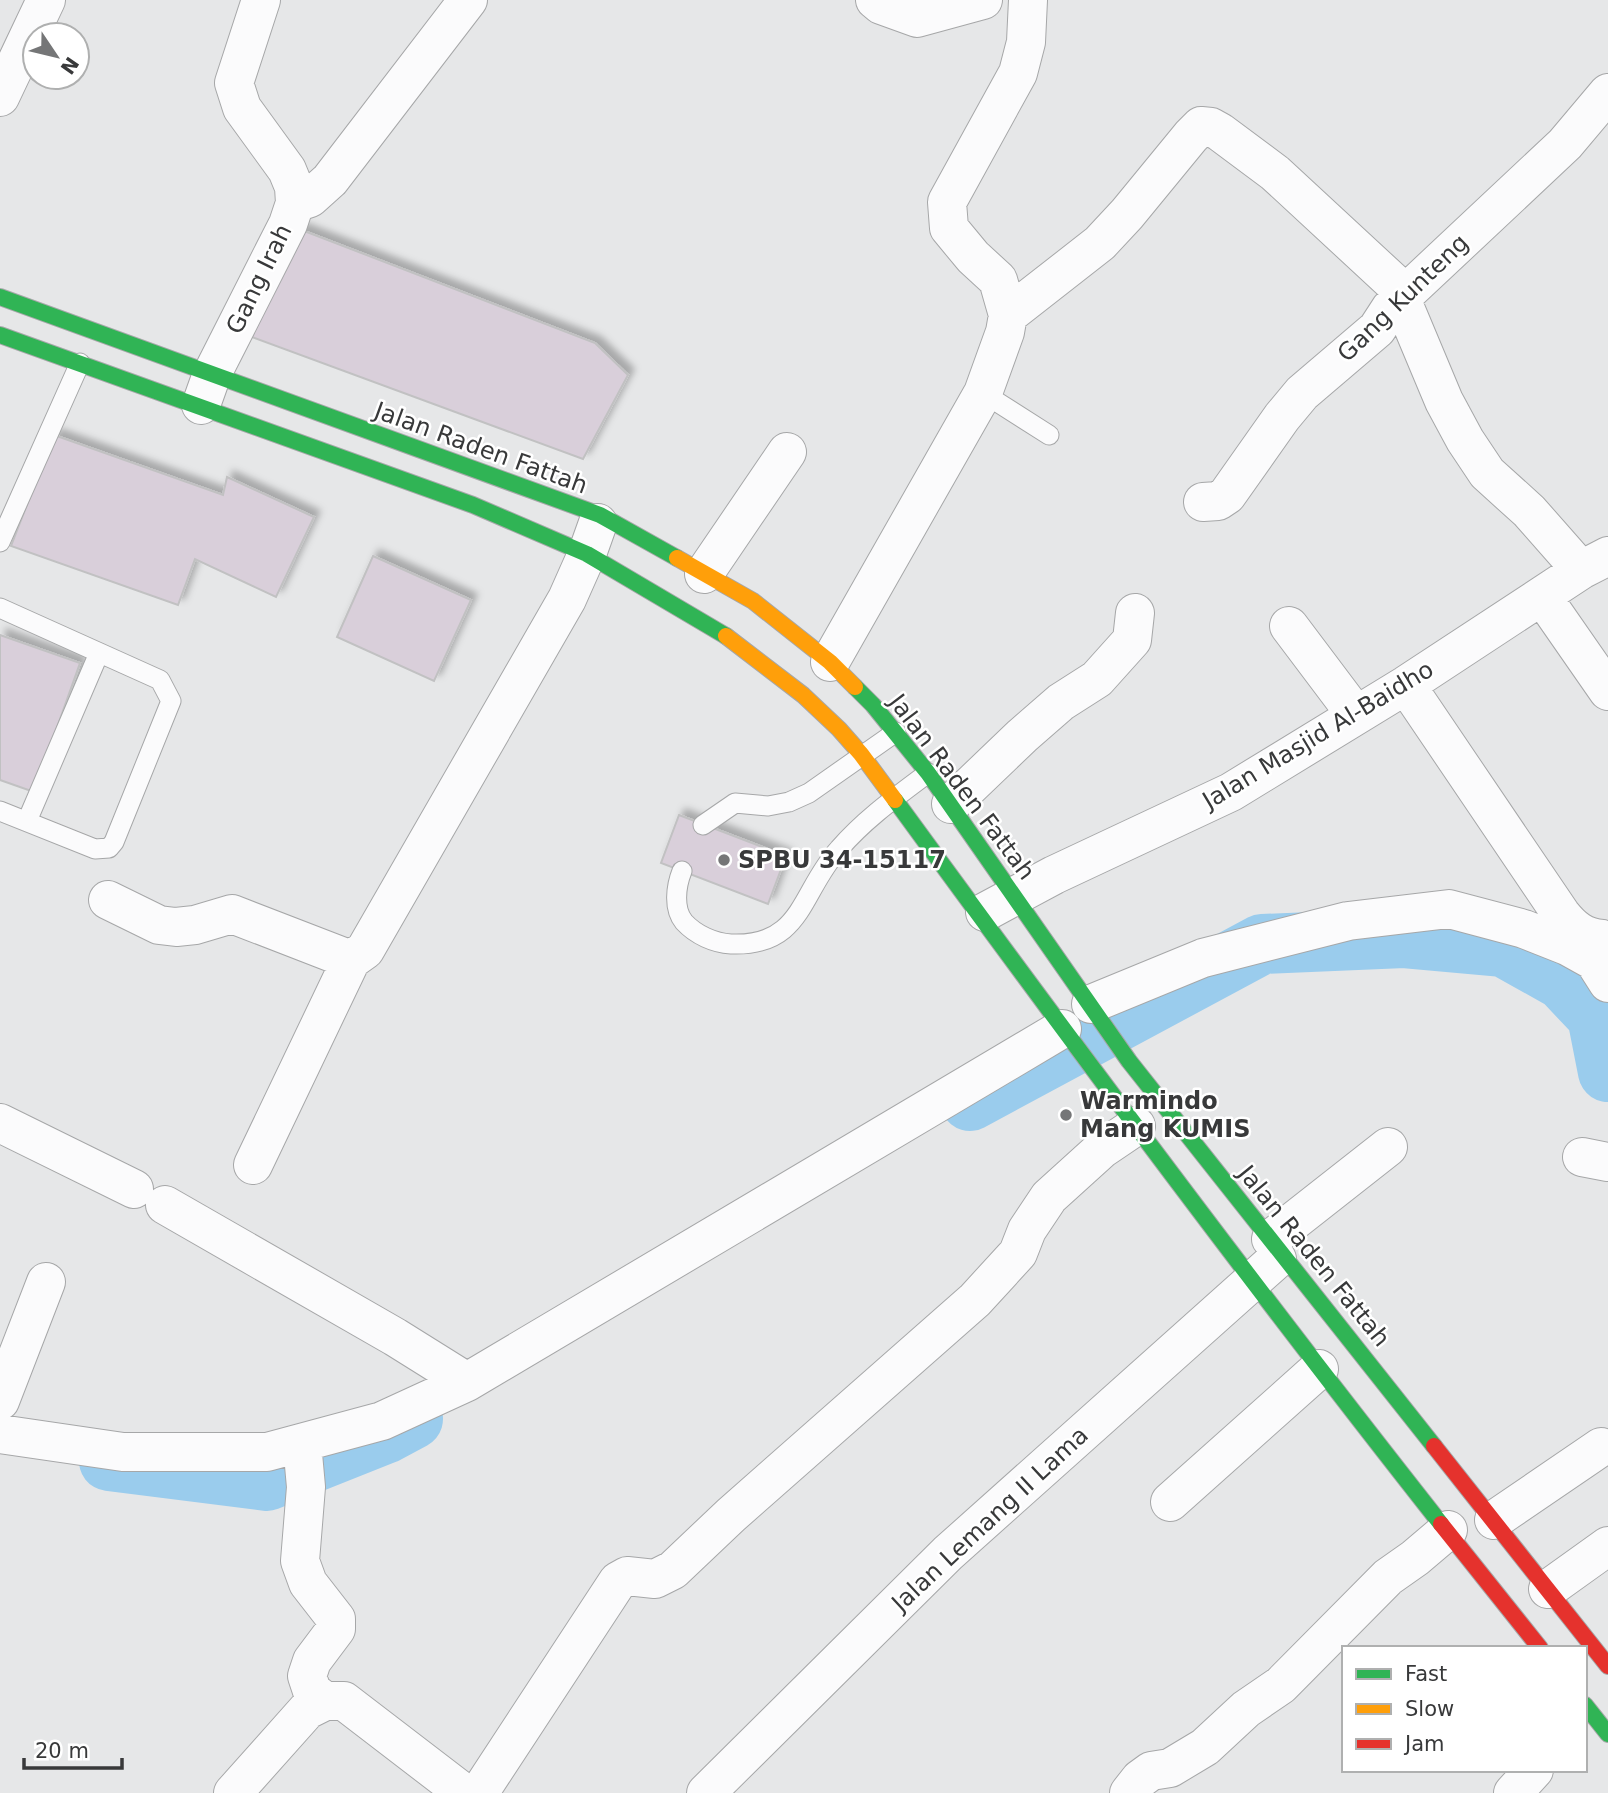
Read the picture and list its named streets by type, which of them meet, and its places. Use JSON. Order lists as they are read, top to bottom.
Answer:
{
  "streets": {
    "main road": ["Jalan Raden Fattah"],
    "street": [
      "Gang Irah",
      "Gang Kunteng",
      "Jalan Masjid Al-Baidho",
      "Jalan Lemang II Lama"
    ]
  },
  "crossings": [
    ["Gang Irah", "Jalan Raden Fattah"],
    ["Jalan Raden Fattah", "Jalan Masjid Al-Baidho"],
    ["Jalan Raden Fattah", "Jalan Lemang II Lama"]
  ],
  "places": ["SPBU 34-15117", "Warmindo Mang KUMIS"],
  "legend": ["Fast", "Slow", "Jam"],
  "scale_bar": "20 m",
  "north": "bottom right"
}
